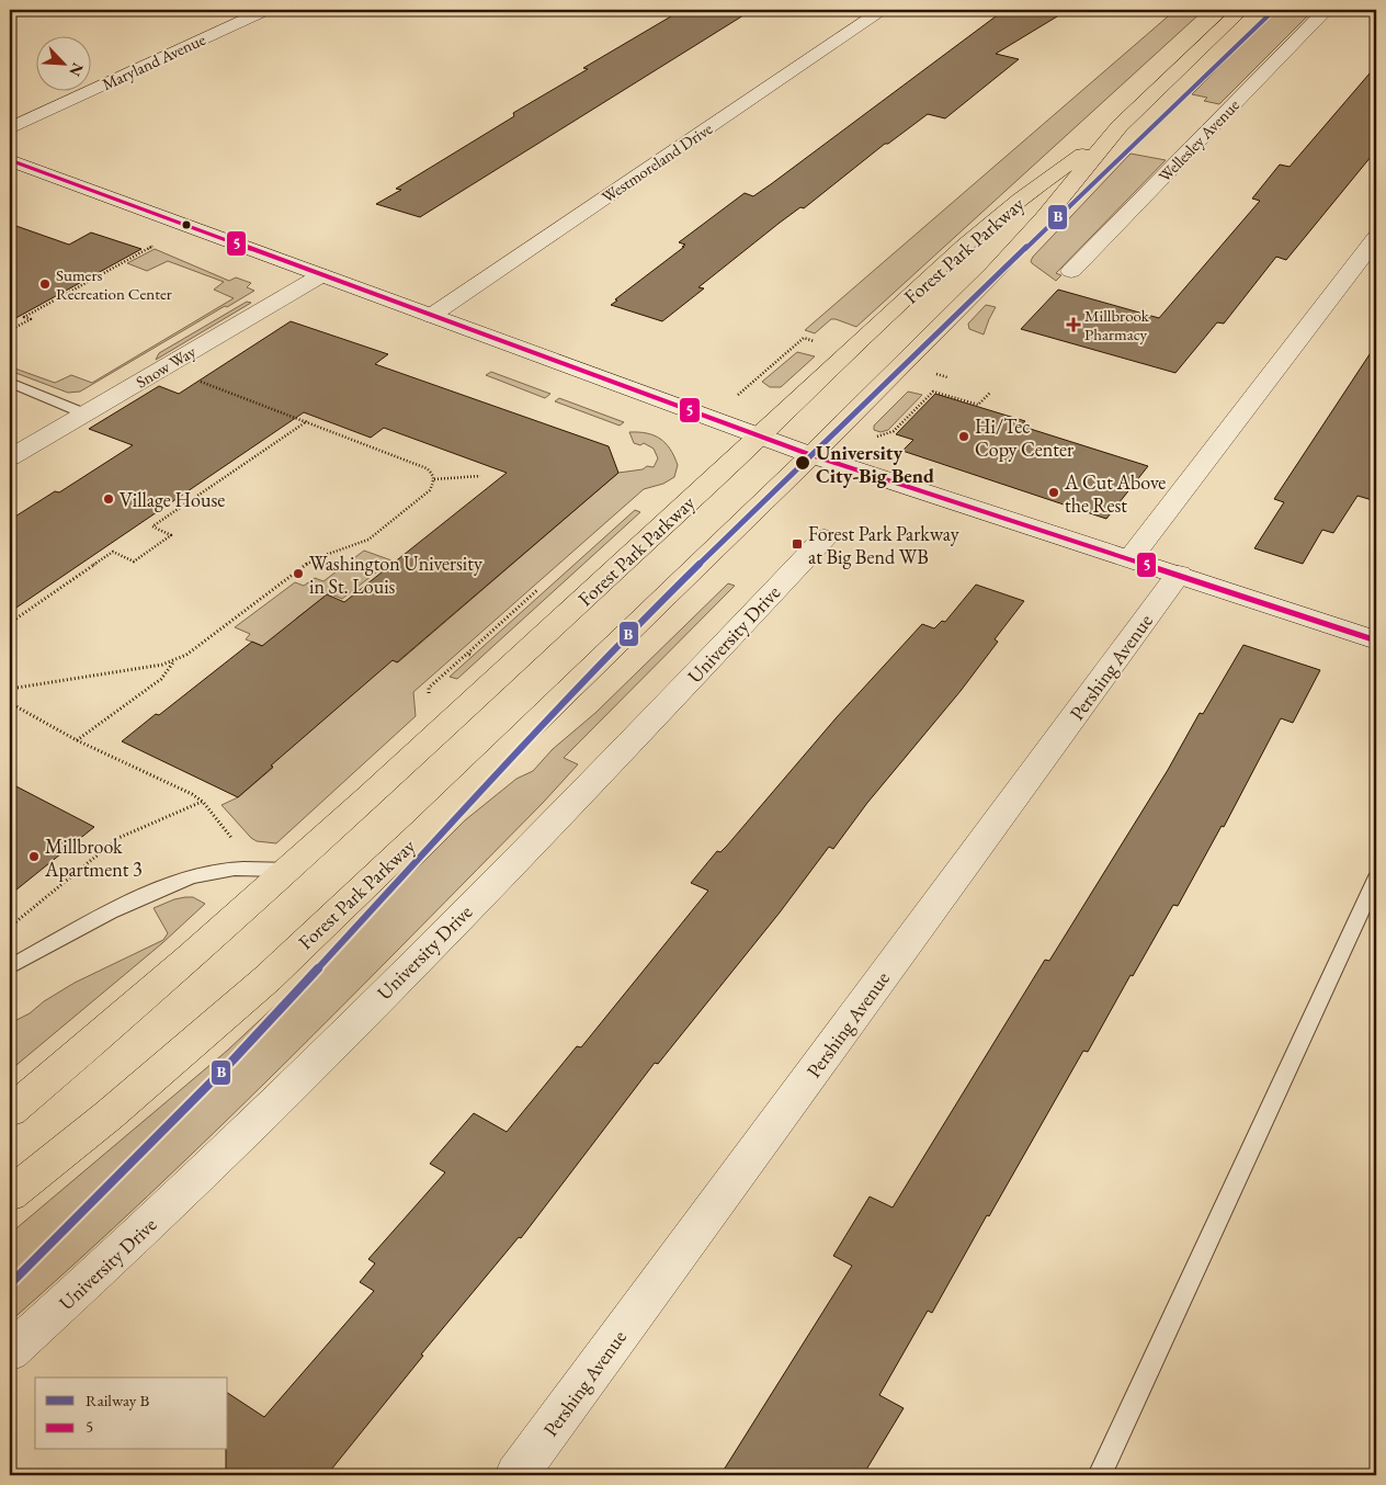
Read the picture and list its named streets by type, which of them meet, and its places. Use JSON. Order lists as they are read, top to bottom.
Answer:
{
  "streets": {
    "main road": ["Forest Park Parkway"],
    "street": [
      "Maryland Avenue",
      "Wellesley Avenue",
      "Westmoreland Drive",
      "Snow Way",
      "University Drive",
      "Pershing Avenue"
    ]
  },
  "places": {
    "other": [
      "Sumers Recreation Center",
      "Hi/Tec Copy Center",
      "University City-Big Bend",
      "A Cut Above the Rest",
      "Village House",
      "Washington University in St. Louis",
      "Millbrook Apartment 3"
    ],
    "health": ["Millbrook Pharmacy"],
    "transit": ["Forest Park Parkway at Big Bend WB"]
  },
  "lines": ["rail line B", "transit line 5"],
  "legend": ["Railway B", "5"],
  "north": "bottom right"
}
